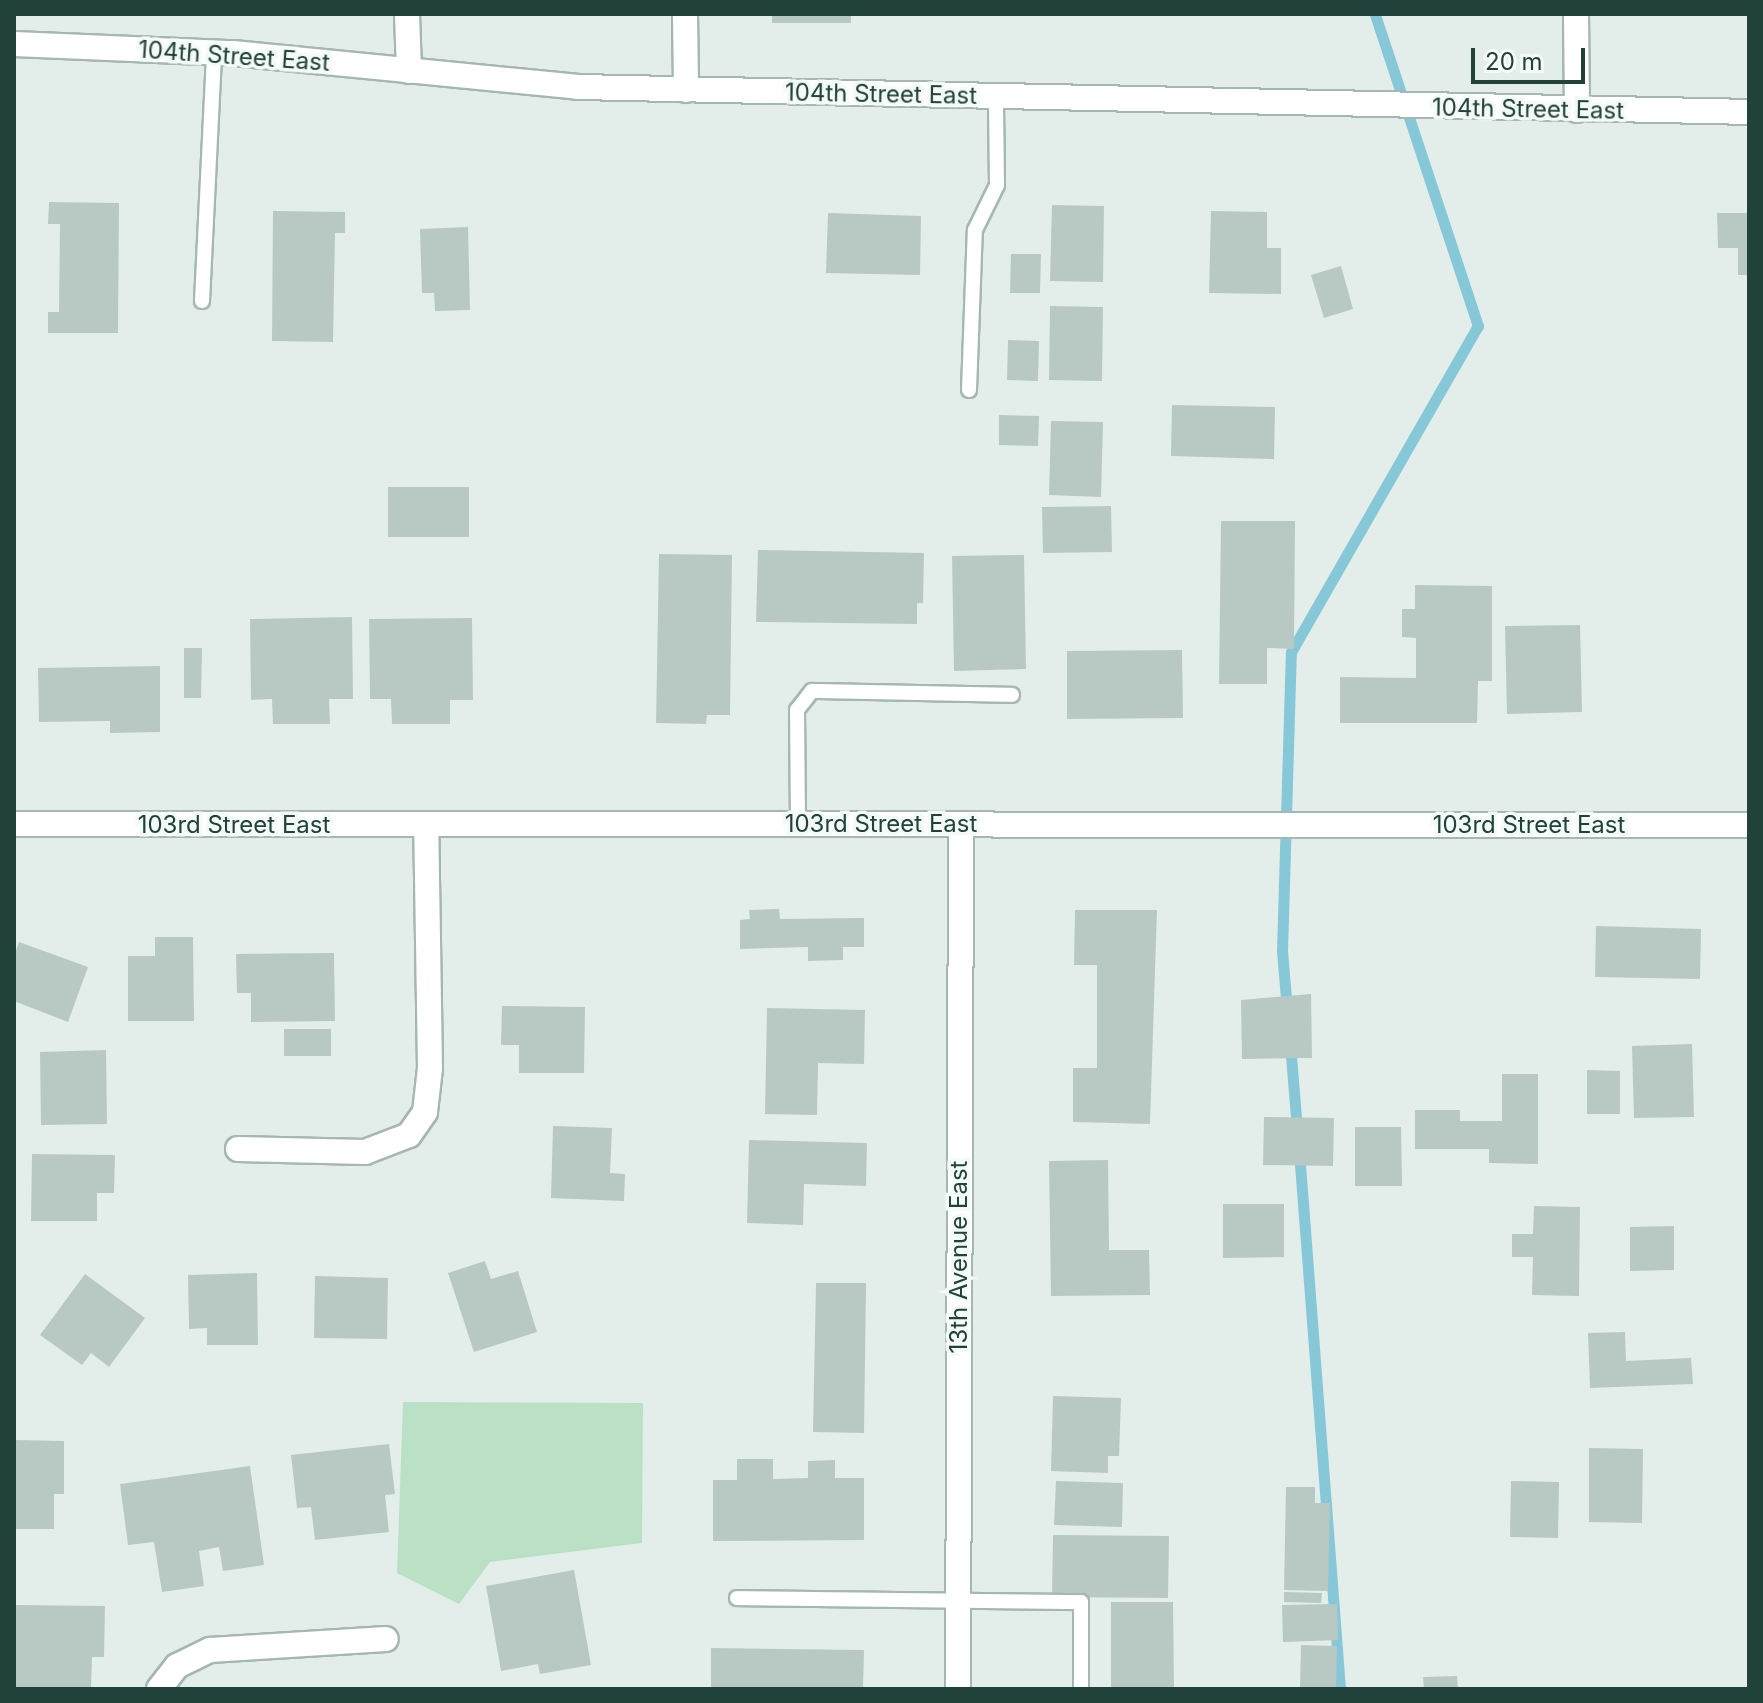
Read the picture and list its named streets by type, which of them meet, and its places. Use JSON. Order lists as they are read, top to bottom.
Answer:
{
  "streets": {
    "street": ["104th Street East", "103rd Street East", "13th Avenue East"]
  },
  "crossings": [
    ["103rd Street East", "13th Avenue East"]
  ],
  "scale_bar": "20 m"
}
